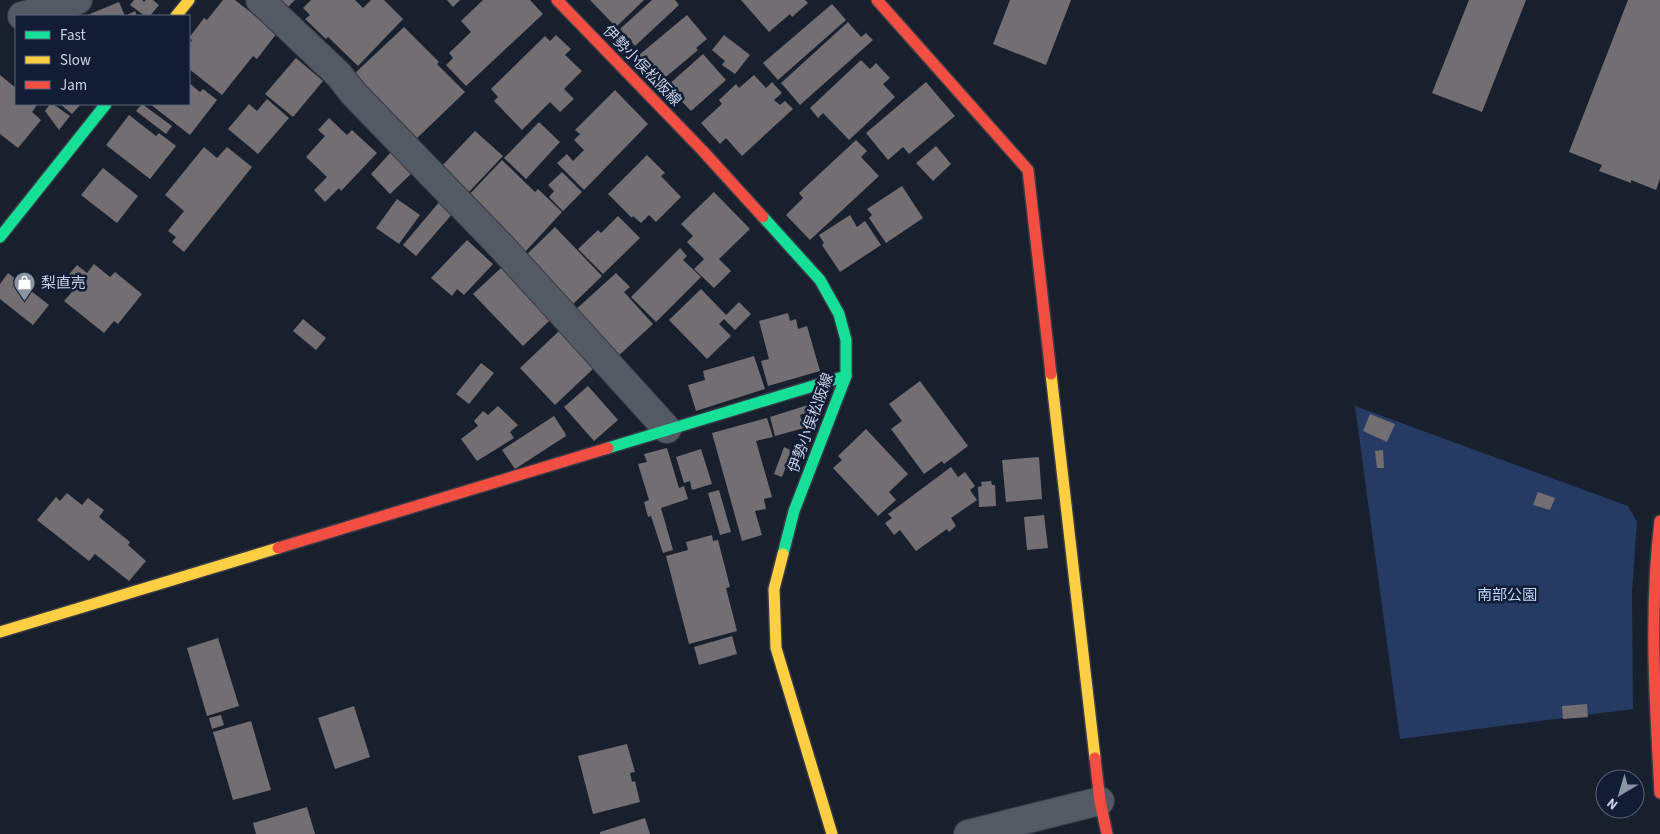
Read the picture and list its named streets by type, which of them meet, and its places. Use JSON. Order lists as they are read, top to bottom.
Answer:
{
  "streets": {
    "street": ["伊勢小俣松阪線"]
  },
  "parks": ["南部公園"],
  "places": {
    "shop": ["梨直売"]
  },
  "legend": ["Fast", "Slow", "Jam"],
  "north": "bottom left"
}
